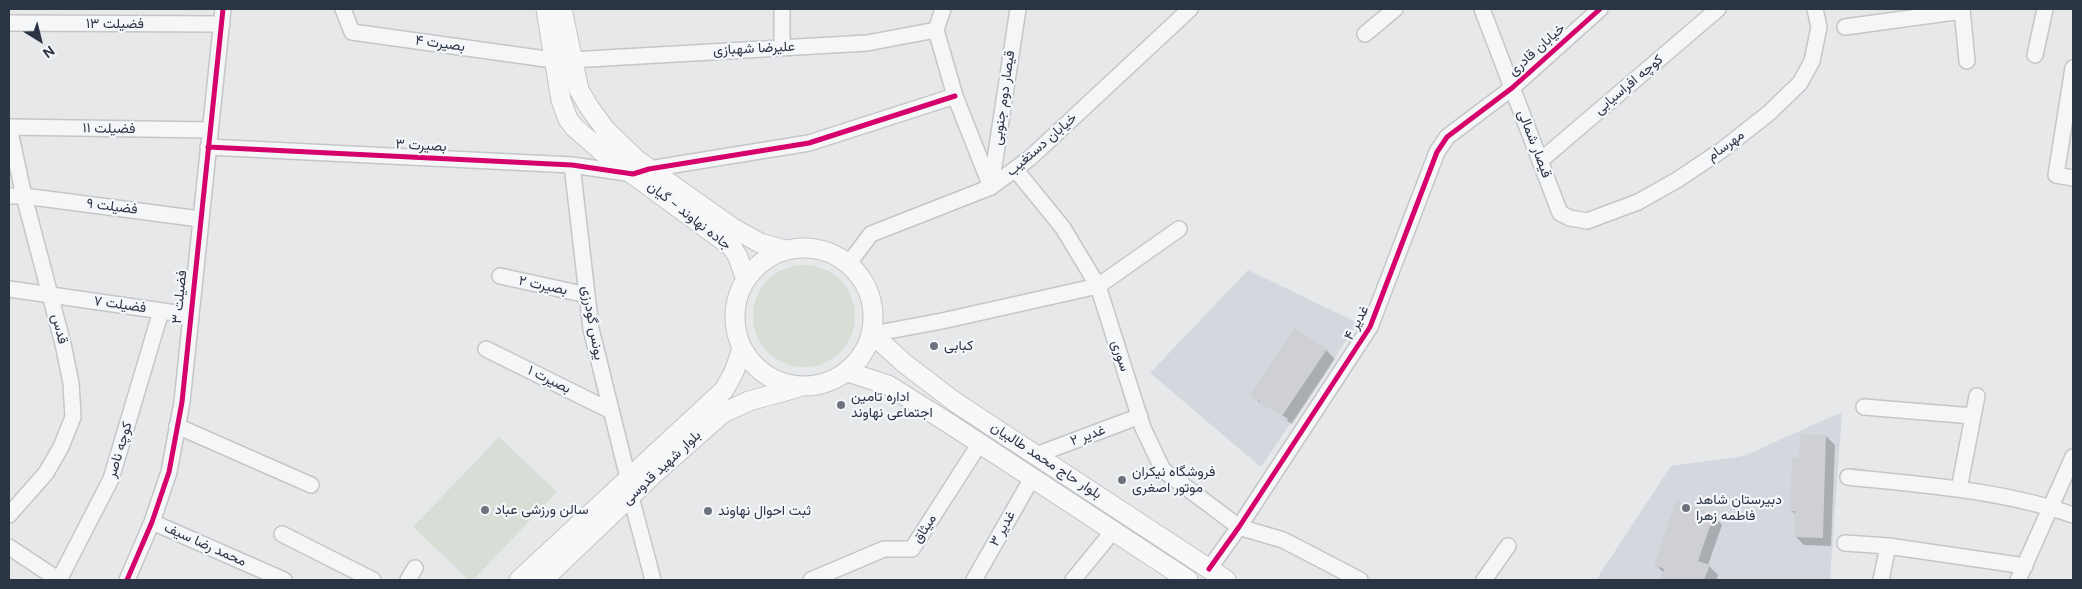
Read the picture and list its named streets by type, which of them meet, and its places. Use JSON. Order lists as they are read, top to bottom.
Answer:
{
  "streets": {
    "main road": ["جاده نهاوند - گیان", "بلوار حاج محمد طالبیان", "بلوار شهید قدوسی"],
    "street": [
      "فضیلت ۱۳",
      "بصیرت ۴",
      "علیرضا شهبازی",
      "خیابان قادری",
      "کوچه افراسیابی",
      "قیصار دوم جنوبی",
      "فضیلت ۱۱",
      "قیصار شمالی",
      "خیابان دستغیب",
      "بصیرت ۳",
      "مهرسام",
      "فضیلت ۹",
      "بصیرت ۲",
      "فضیلت ۳",
      "فضیلت ۷",
      "یونس گودرزی",
      "غدیر ۴",
      "قدس",
      "سوری",
      "بصیرت ۱",
      "غدیر ۲",
      "کوچه ناصر",
      "میثاق",
      "غدیر ۳",
      "محمد رضا سیف"
    ]
  },
  "crossings": [
    ["فضیلت ۱۳", "فضیلت ۳"],
    ["بصیرت ۴", "علیرضا شهبازی"],
    ["بصیرت ۴", "جاده نهاوند - گیان"],
    ["علیرضا شهبازی", "جاده نهاوند - گیان"],
    ["خیابان قادری", "قیصار شمالی"],
    ["خیابان قادری", "غدیر ۴"],
    ["کوچه افراسیابی", "قیصار شمالی"],
    ["قیصار دوم جنوبی", "خیابان دستغیب"],
    ["فضیلت ۱۱", "فضیلت ۳"],
    ["فضیلت ۱۱", "قدس"],
    ["قیصار شمالی", "مهرسام"],
    ["قیصار شمالی", "غدیر ۴"],
    ["خیابان دستغیب", "جاده نهاوند - گیان"],
    ["خیابان دستغیب", "سوری"],
    ["خیابان دستغیب", "بلوار حاج محمد طالبیان"],
    ["خیابان دستغیب", "بلوار شهید قدوسی"],
    ["بصیرت ۳", "جاده نهاوند - گیان"],
    ["بصیرت ۳", "فضیلت ۳"],
    ["بصیرت ۳", "یونس گودرزی"],
    ["فضیلت ۹", "فضیلت ۳"],
    ["فضیلت ۹", "قدس"],
    ["جاده نهاوند - گیان", "بلوار حاج محمد طالبیان"],
    ["جاده نهاوند - گیان", "بلوار شهید قدوسی"],
    ["بصیرت ۲", "یونس گودرزی"],
    ["فضیلت ۳", "فضیلت ۷"],
    ["فضیلت ۳", "محمد رضا سیف"],
    ["فضیلت ۷", "قدس"],
    ["فضیلت ۷", "کوچه ناصر"],
    ["یونس گودرزی", "بصیرت ۱"],
    ["یونس گودرزی", "بلوار شهید قدوسی"],
    ["غدیر ۴", "سوری"],
    ["غدیر ۴", "بلوار حاج محمد طالبیان"],
    ["سوری", "غدیر ۲"],
    ["غدیر ۲", "بلوار حاج محمد طالبیان"],
    ["بلوار حاج محمد طالبیان", "بلوار شهید قدوسی"],
    ["بلوار حاج محمد طالبیان", "میثاق"],
    ["بلوار حاج محمد طالبیان", "غدیر ۳"]
  ],
  "places": [
    "کبابی",
    "اداره تامین اجتماعی نهاوند",
    "فروشگاه نیکران موتور اصغری",
    "دبیرستان شاهد فاطمه زهرا",
    "سالن ورزشی عباد",
    "ثبت احوال نهاوند"
  ],
  "north": "bottom right"
}
